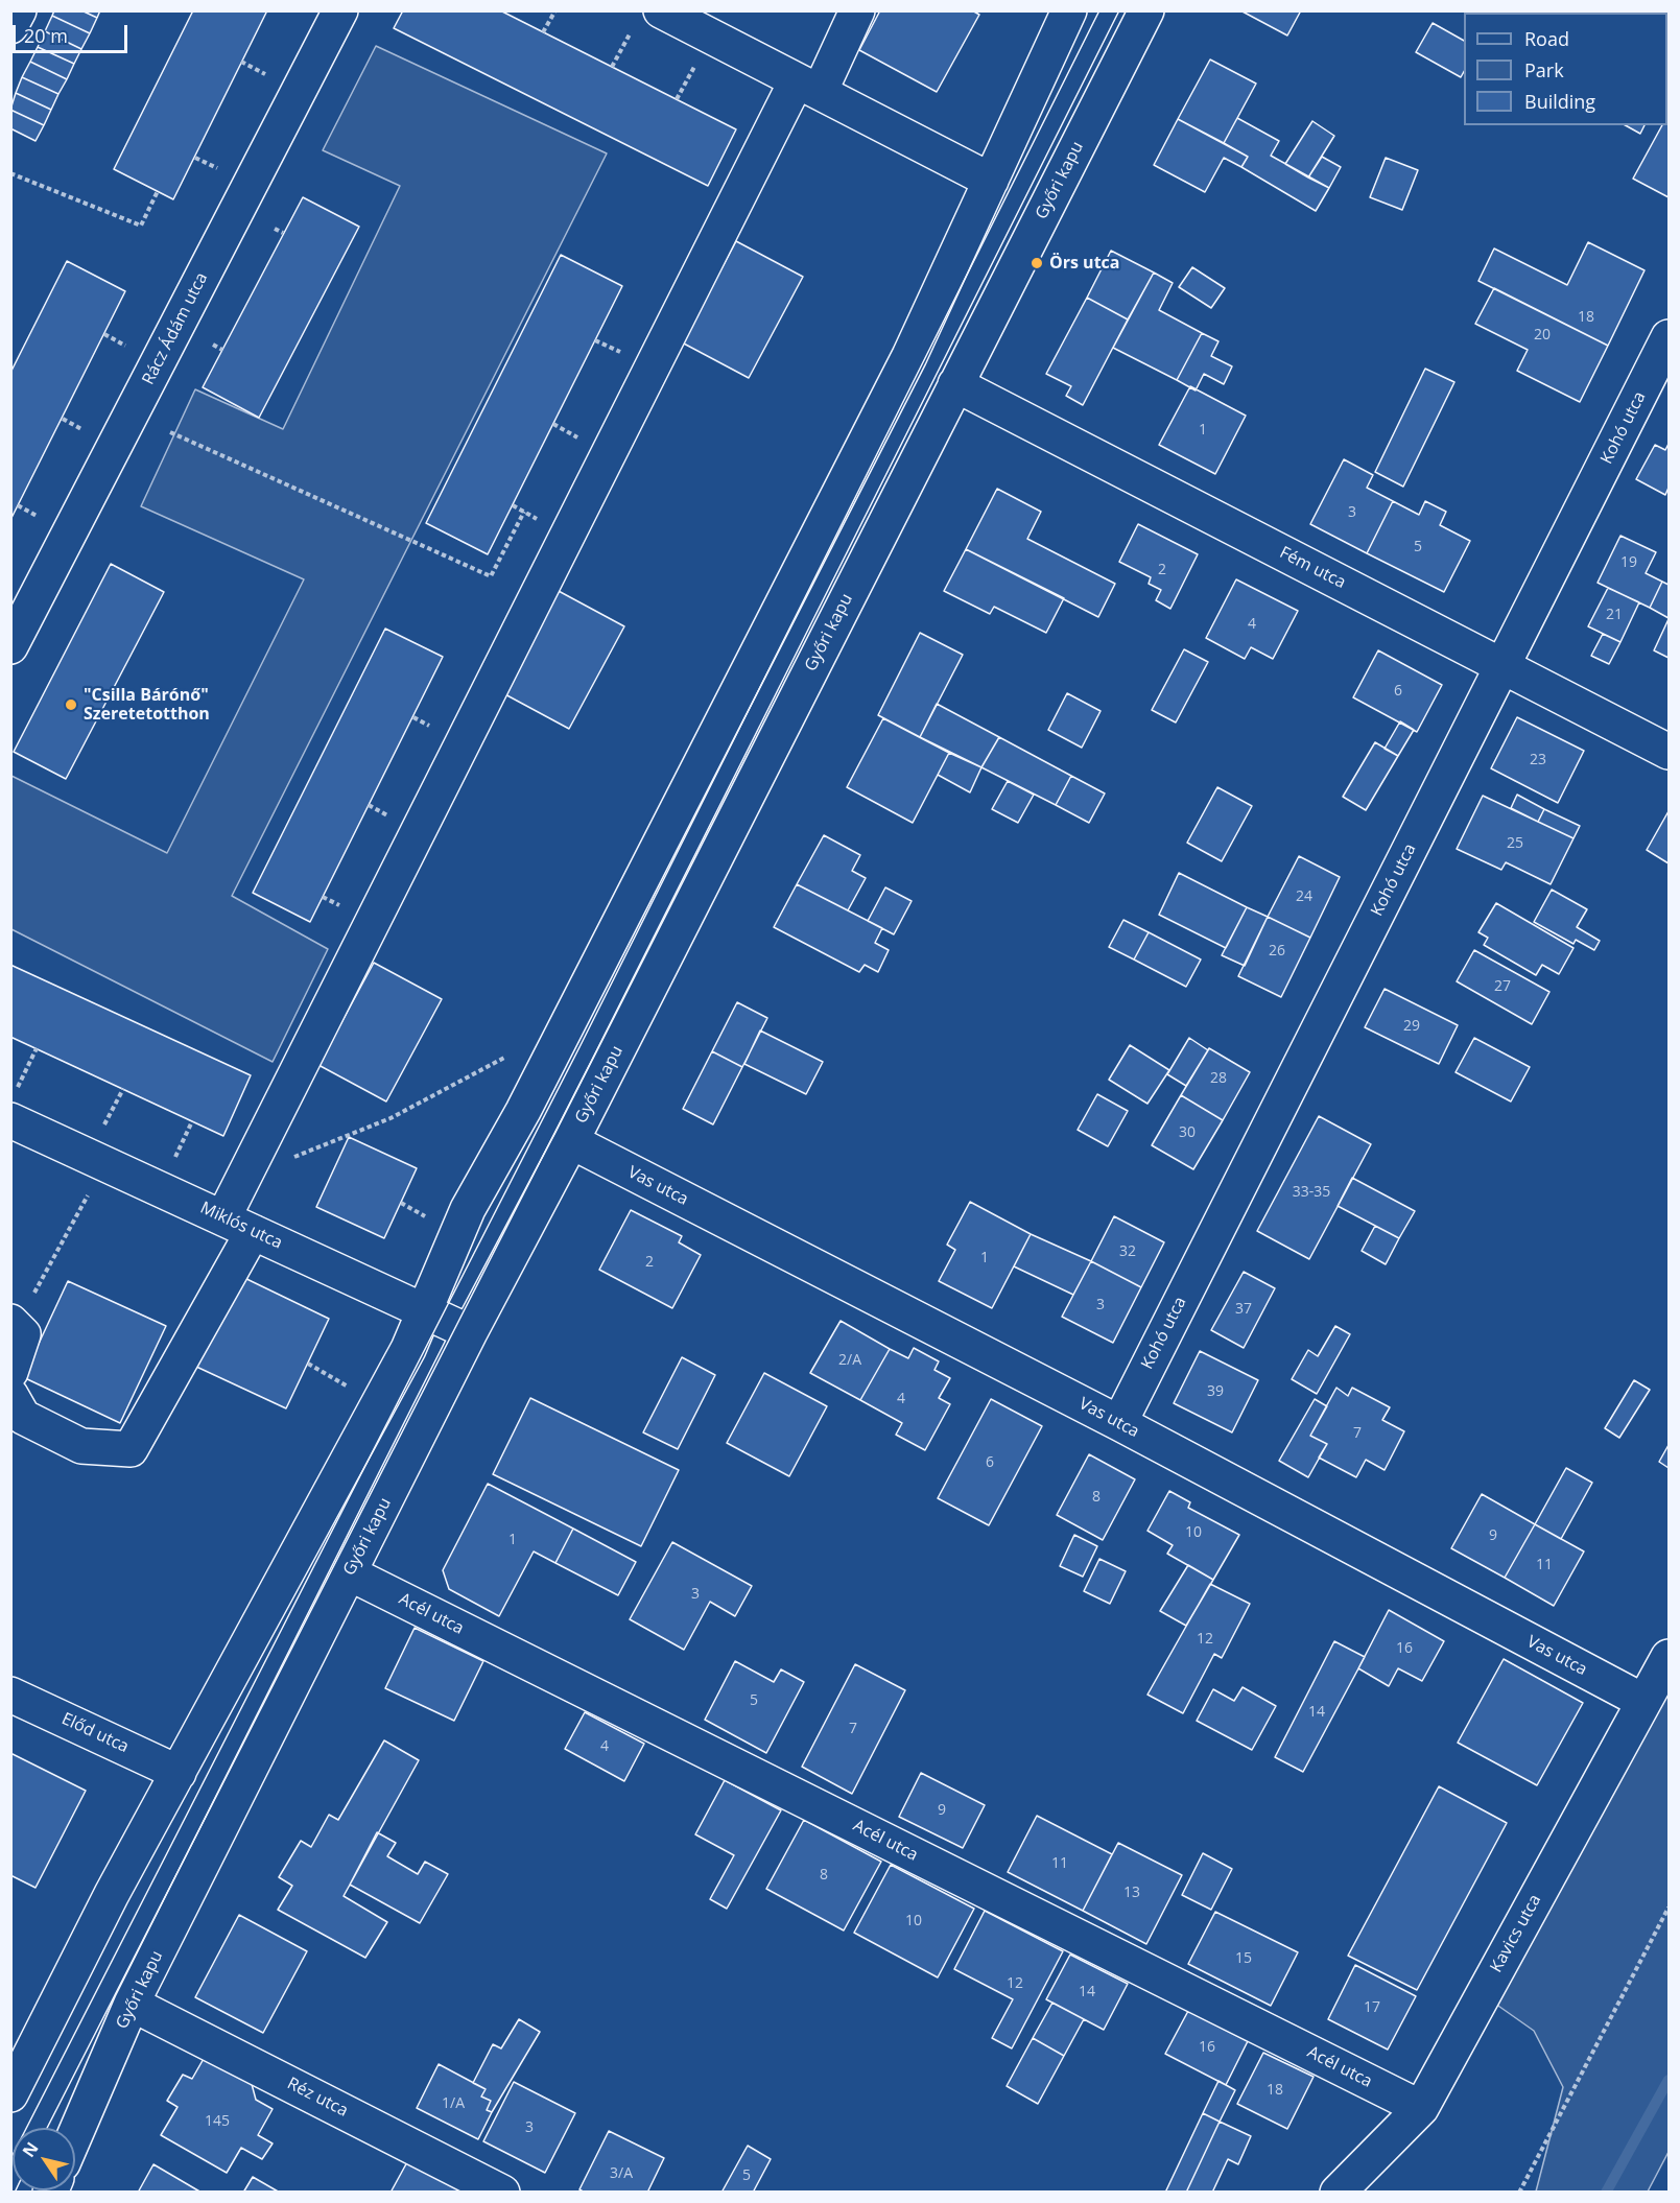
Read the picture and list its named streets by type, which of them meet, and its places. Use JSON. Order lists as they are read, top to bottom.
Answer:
{
  "streets": {
    "street": [
      "Győri kapu",
      "Rácz Ádám utca",
      "Kohó utca",
      "Fém utca",
      "Vas utca",
      "Miklós utca",
      "Acél utca",
      "Előd utca",
      "Kavics utca",
      "Réz utca"
    ]
  },
  "crossings": [
    ["Győri kapu", "Fém utca"],
    ["Győri kapu", "Vas utca"],
    ["Győri kapu", "Miklós utca"],
    ["Győri kapu", "Acél utca"],
    ["Győri kapu", "Réz utca"],
    ["Kohó utca", "Fém utca"],
    ["Kohó utca", "Vas utca"],
    ["Vas utca", "Kavics utca"],
    ["Acél utca", "Kavics utca"]
  ],
  "places": ["Örs utca", "\"Csilla Bárónő\" Szeretetotthon"],
  "house_numbers": [
    "18",
    "20",
    "1",
    "3",
    "5",
    "19",
    "2",
    "21",
    "4",
    "6",
    "23",
    "25",
    "24",
    "26",
    "27",
    "29",
    "28",
    "30",
    "33-35",
    "32",
    "1",
    "2",
    "3",
    "37",
    "2/A",
    "39",
    "4",
    "7",
    "6",
    "8",
    "10",
    "9",
    "1",
    "11",
    "3",
    "12",
    "16",
    "5",
    "14",
    "7",
    "4",
    "9",
    "11",
    "8",
    "13",
    "10",
    "15",
    "12",
    "14",
    "17",
    "16",
    "18",
    "1/A",
    "145",
    "3",
    "3/A",
    "5"
  ],
  "legend": ["Road", "Park", "Building"],
  "scale_bar": "20 m",
  "north": "top left"
}
